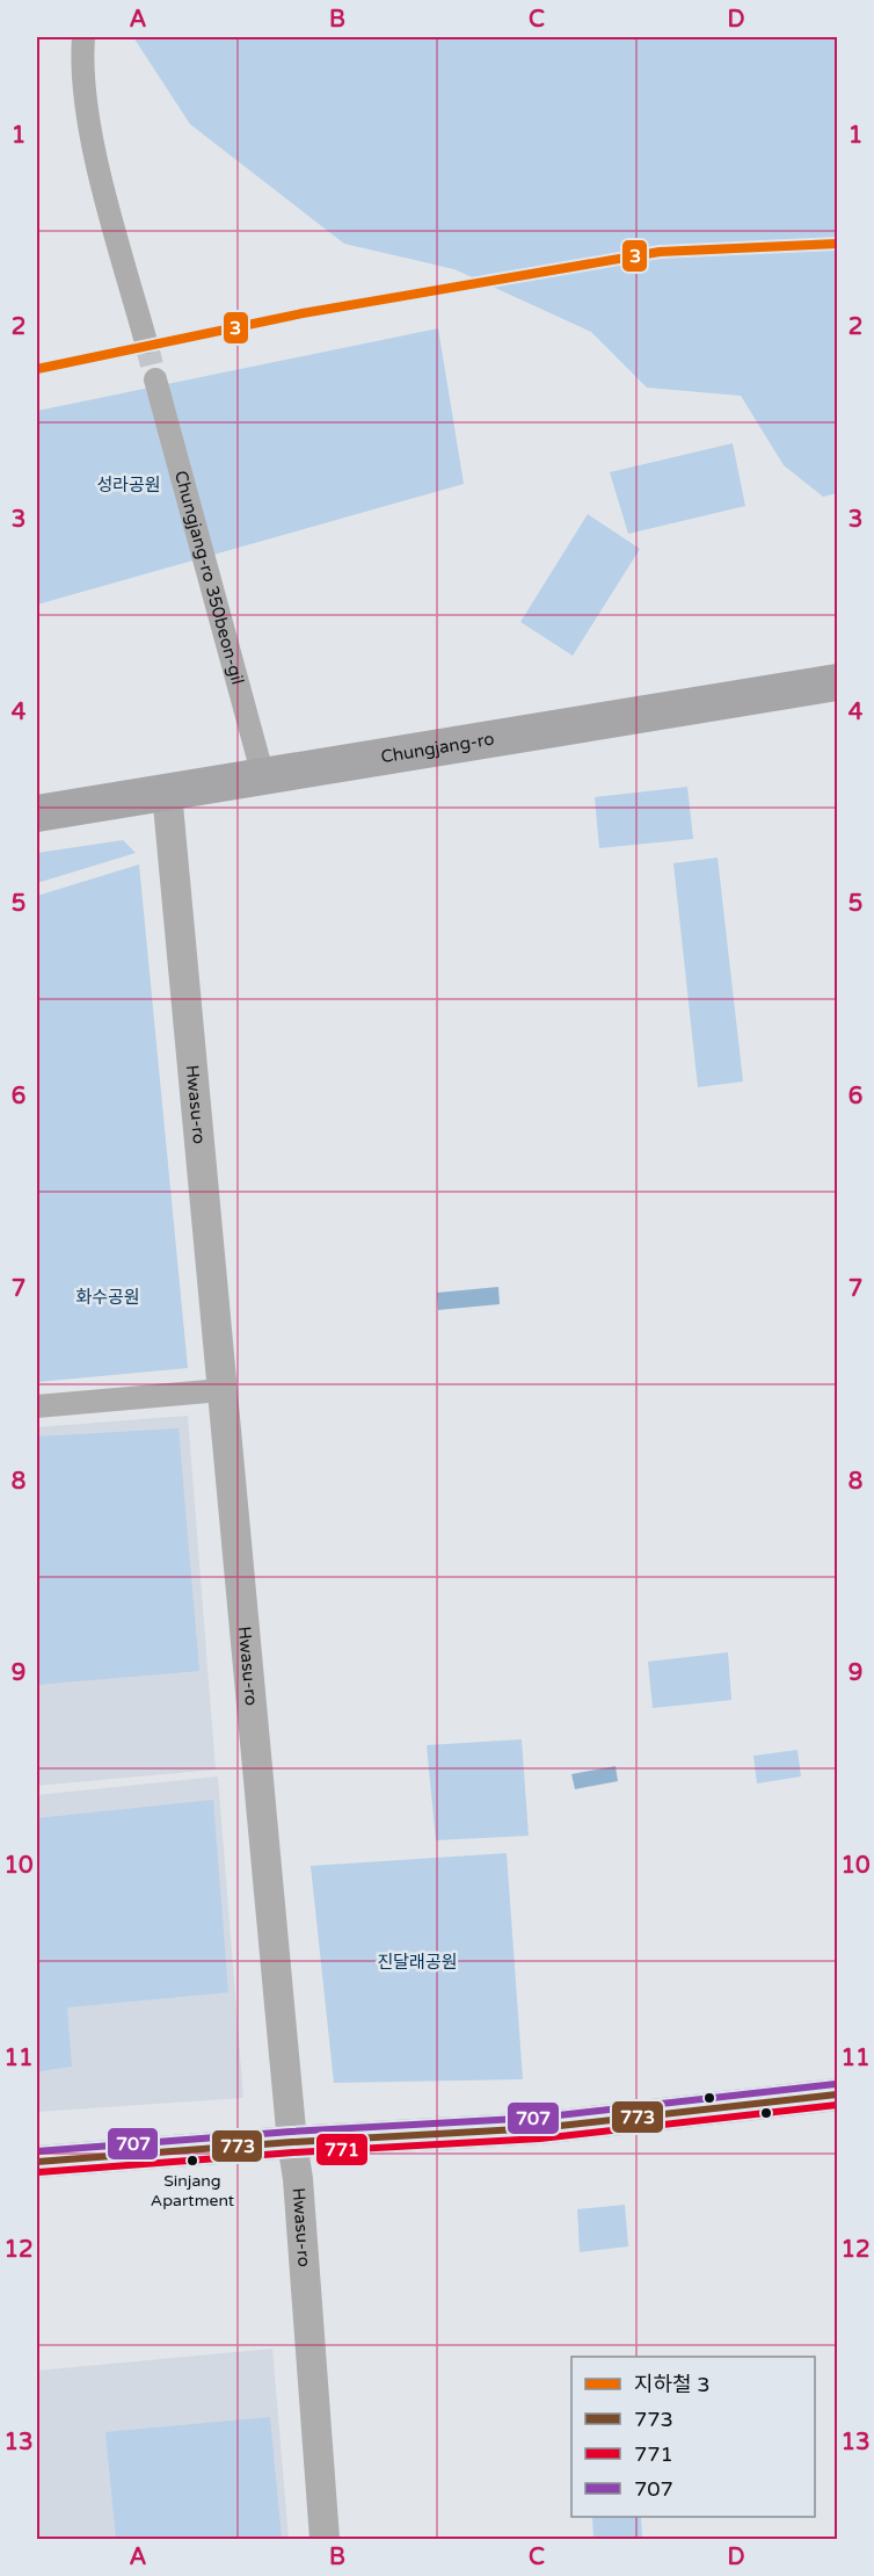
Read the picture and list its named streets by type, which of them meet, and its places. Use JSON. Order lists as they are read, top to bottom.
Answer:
{
  "streets": {
    "main road": ["Chungjang-ro"],
    "street": ["Chungjang-ro 350beon-gil", "Hwasu-ro"]
  },
  "crossings": [
    ["Chungjang-ro 350beon-gil", "Chungjang-ro"],
    ["Chungjang-ro", "Hwasu-ro"]
  ],
  "parks": ["성라공원", "화수공원", "진달래공원"],
  "places": ["Sinjang Apartment"],
  "lines": [
    "metro line 3",
    "transit line 707",
    "transit line 773",
    "transit line 771"
  ],
  "legend": [
    "지하철 3",
    "773",
    "771",
    "707"
  ],
  "grid": {
    "columns": [
      "A",
      "B",
      "C",
      "D"
    ],
    "rows": [
      "1",
      "2",
      "3",
      "4",
      "5",
      "6",
      "7",
      "8",
      "9",
      "10",
      "11",
      "12",
      "13"
    ]
  }
}
